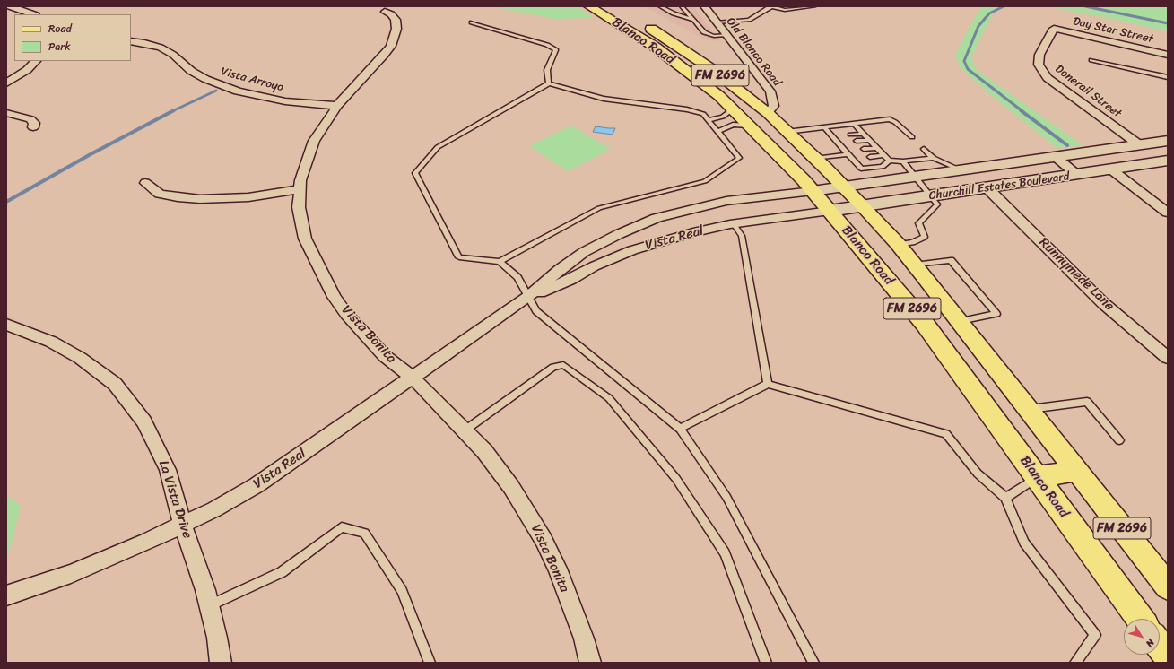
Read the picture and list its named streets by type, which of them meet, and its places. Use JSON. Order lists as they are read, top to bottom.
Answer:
{
  "streets": {
    "main road": ["Blanco Road", "FM 2696"],
    "street": [
      "Day Star Street",
      "Old Blanco Road",
      "Vista Arroyo",
      "Donerail Street",
      "Churchill Estates Boulevard",
      "Vista Real",
      "Runnymede Lane",
      "Vista Bonita",
      "La Vista Drive"
    ]
  },
  "crossings": [
    ["Day Star Street", "Donerail Street"],
    ["Blanco Road", "Old Blanco Road"],
    ["Blanco Road", "Churchill Estates Boulevard"],
    ["Blanco Road", "Vista Real"],
    ["Vista Arroyo", "Vista Bonita"],
    ["Donerail Street", "Churchill Estates Boulevard"],
    ["Churchill Estates Boulevard", "Vista Real"],
    ["Churchill Estates Boulevard", "Runnymede Lane"],
    ["Vista Real", "Vista Bonita"],
    ["Vista Real", "La Vista Drive"]
  ],
  "legend": ["Road", "Park"],
  "north": "bottom right"
}
